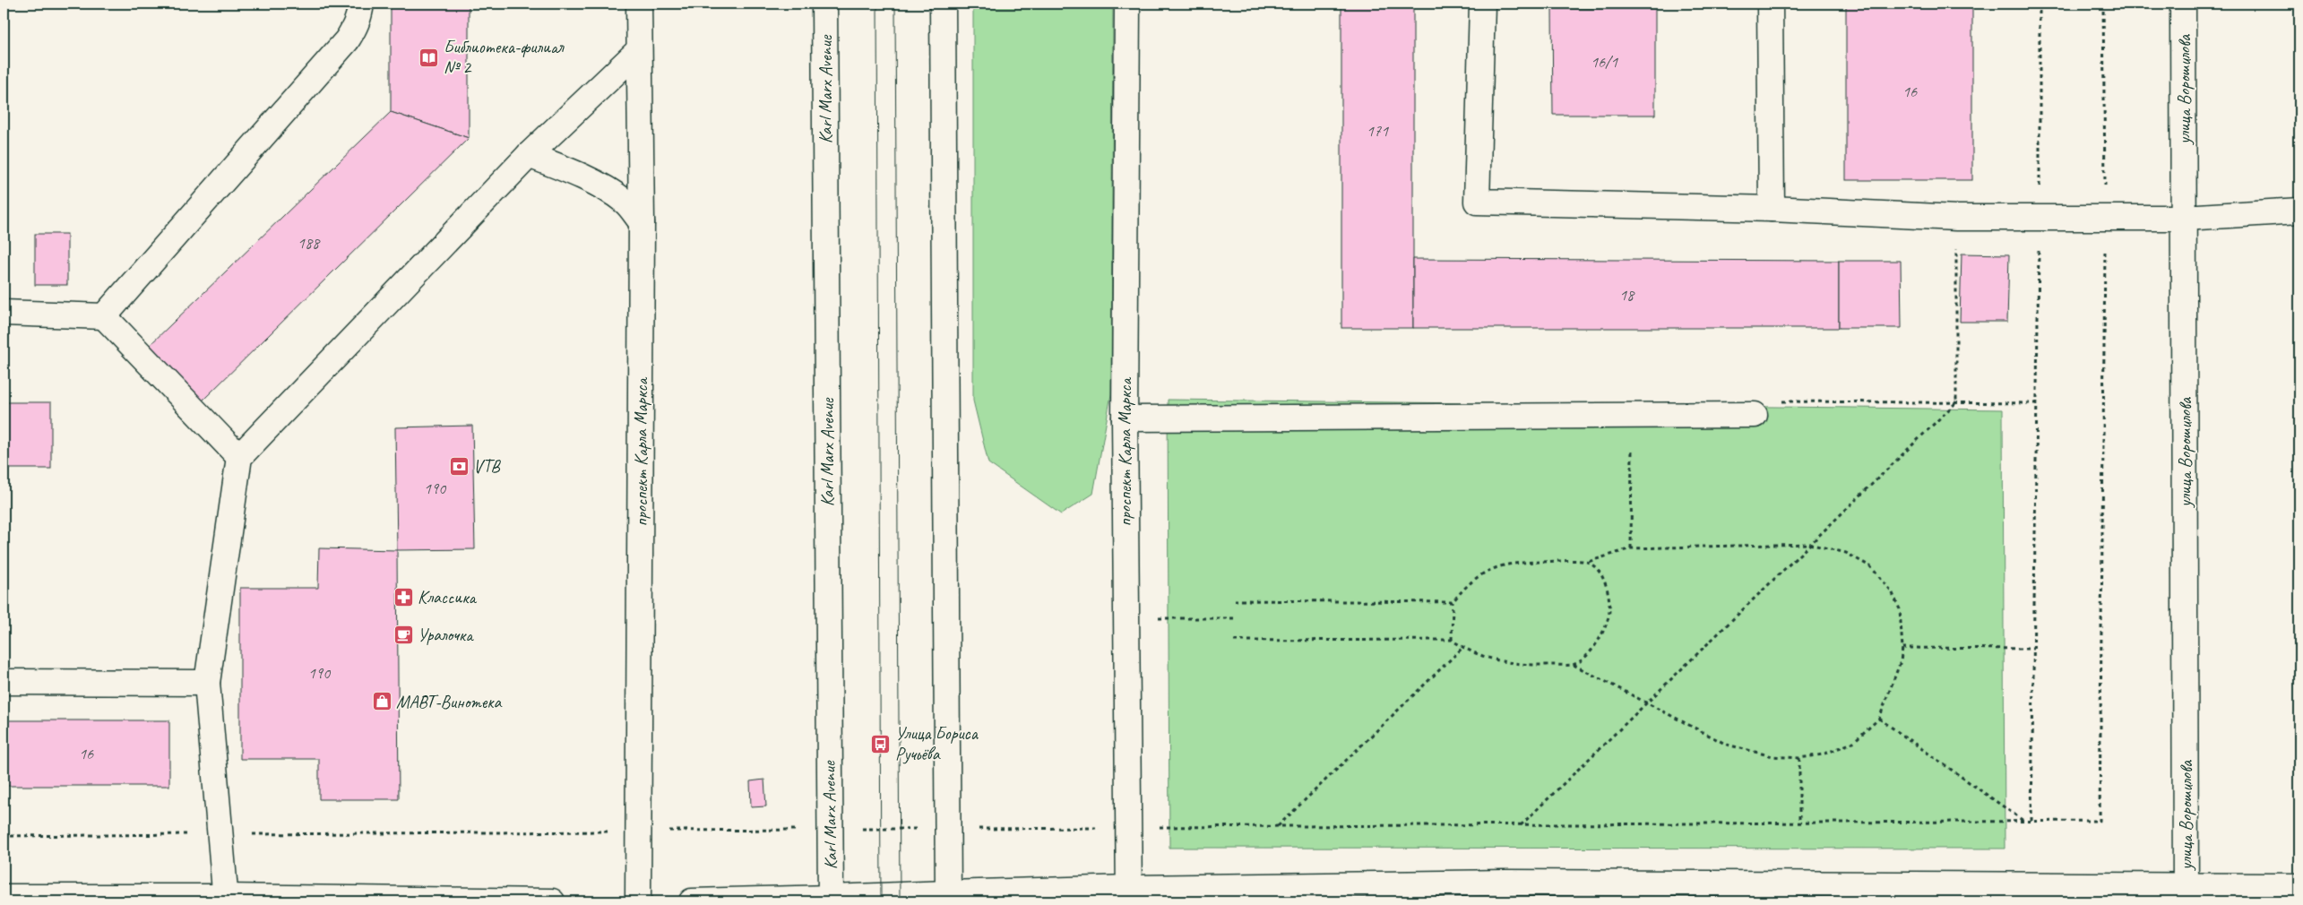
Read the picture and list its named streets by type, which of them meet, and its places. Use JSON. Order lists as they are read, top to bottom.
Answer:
{
  "streets": {
    "street": ["Karl Marx Avenue", "улица Ворошилова", "проспект Карла Маркса"]
  },
  "places": {
    "library": ["Библиотека-филиал № 2"],
    "bank": ["VTB"],
    "pharmacy": ["Классика"],
    "cafe": ["Уралочка"],
    "shop": ["МАВТ-Винотека"],
    "bus stop": ["Улица Бориса Ручьёва"]
  },
  "house_numbers": [
    "16/1",
    "16",
    "171",
    "188",
    "18",
    "190",
    "190",
    "16"
  ]
}
